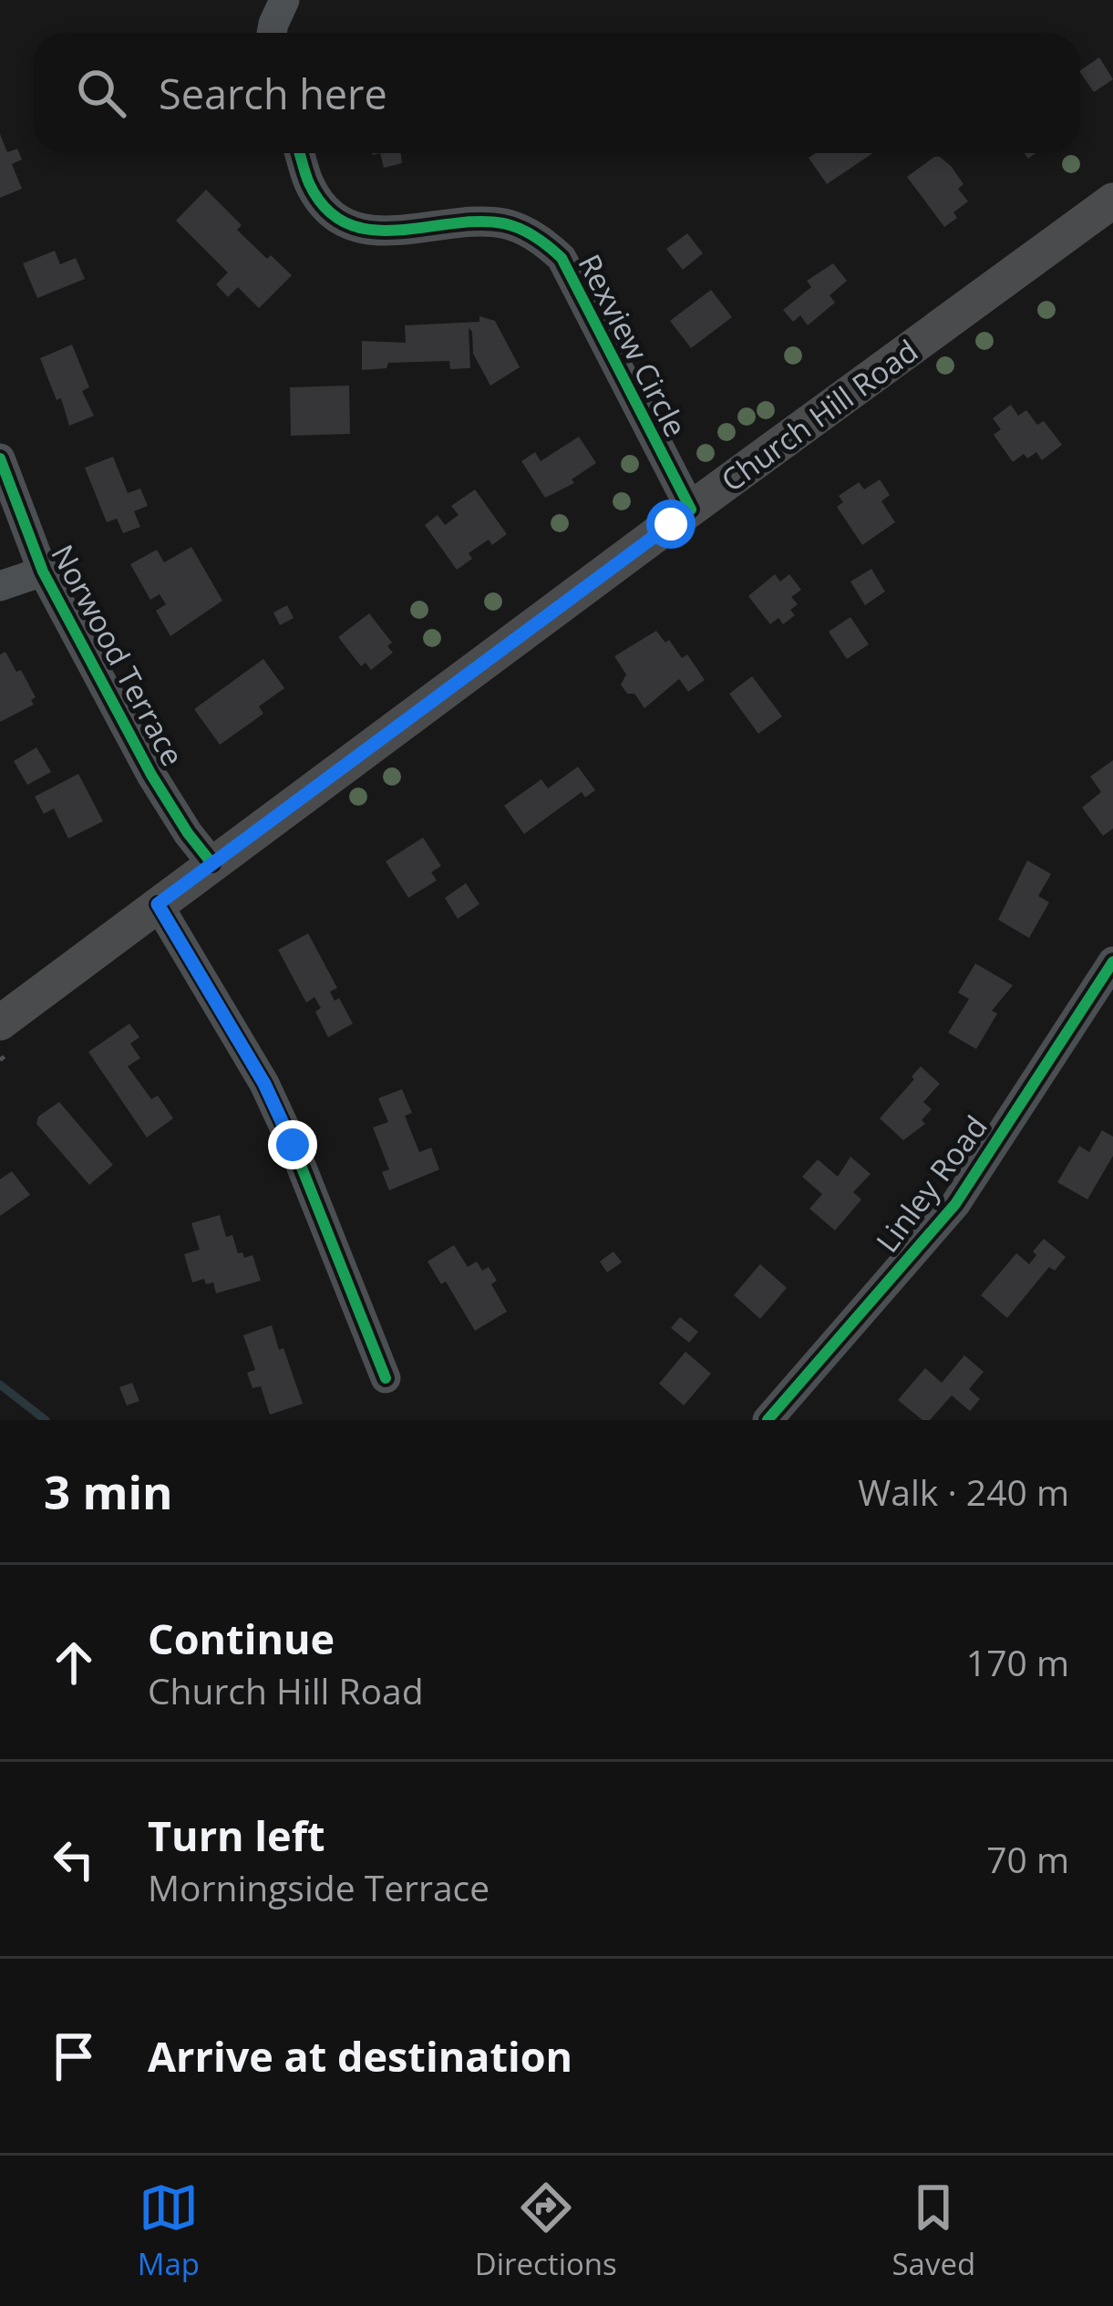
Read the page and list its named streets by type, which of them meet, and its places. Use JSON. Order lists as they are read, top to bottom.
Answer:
{
  "streets": {
    "main road": ["Church Hill Road"],
    "street": ["Rexview Circle", "Norwood Terrace", "Linley Road"]
  },
  "crossings": [
    ["Rexview Circle", "Church Hill Road"],
    ["Church Hill Road", "Norwood Terrace"]
  ],
  "page": {
    "search": "Search here",
    "heading": ["3 min", "Walk · 240 m"],
    "list": [
      ["Continue", "Church Hill Road", "170 m"],
      ["Turn left", "Morningside Terrace", "70 m"],
      "Arrive at destination"
    ],
    "nav": ["Map", "Directions", "Saved"]
  }
}
